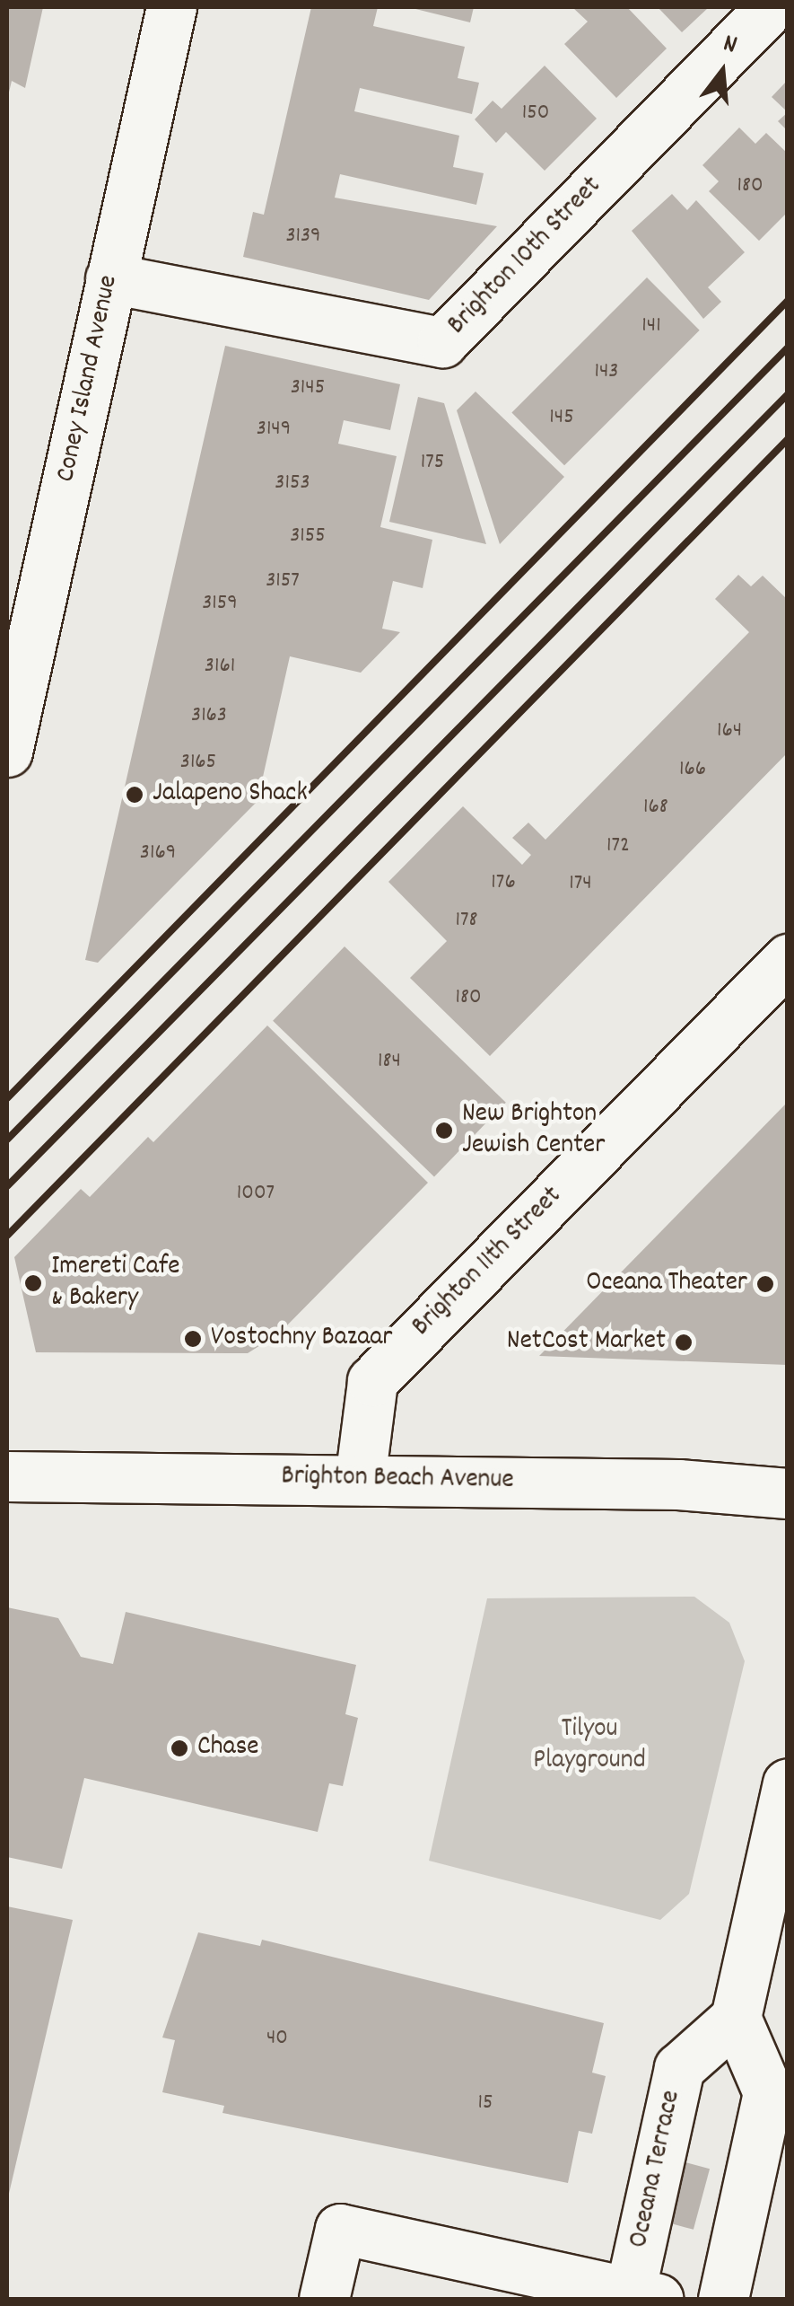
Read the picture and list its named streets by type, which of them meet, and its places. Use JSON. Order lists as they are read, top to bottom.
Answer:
{
  "streets": {
    "street": [
      "Brighton 10th Street",
      "Coney Island Avenue",
      "Brighton 11th Street",
      "Brighton Beach Avenue",
      "Oceana Terrace"
    ]
  },
  "crossings": [
    ["Brighton 10th Street", "Coney Island Avenue"],
    ["Brighton 11th Street", "Brighton Beach Avenue"]
  ],
  "parks": ["Tilyou Playground"],
  "places": [
    "Jalapeno Shack",
    "New Brighton Jewish Center",
    "Imereti Cafe & Bakery",
    "Oceana Theater",
    "Vostochny Bazaar",
    "NetCost Market",
    "Chase"
  ],
  "house_numbers": [
    "150",
    "180",
    "3139",
    "141",
    "143",
    "3145",
    "145",
    "3149",
    "175",
    "3153",
    "3155",
    "3157",
    "3159",
    "3161",
    "3163",
    "164",
    "3165",
    "166",
    "168",
    "172",
    "3169",
    "176",
    "174",
    "178",
    "180",
    "184",
    "1007",
    "40",
    "15"
  ],
  "north": "top"
}
